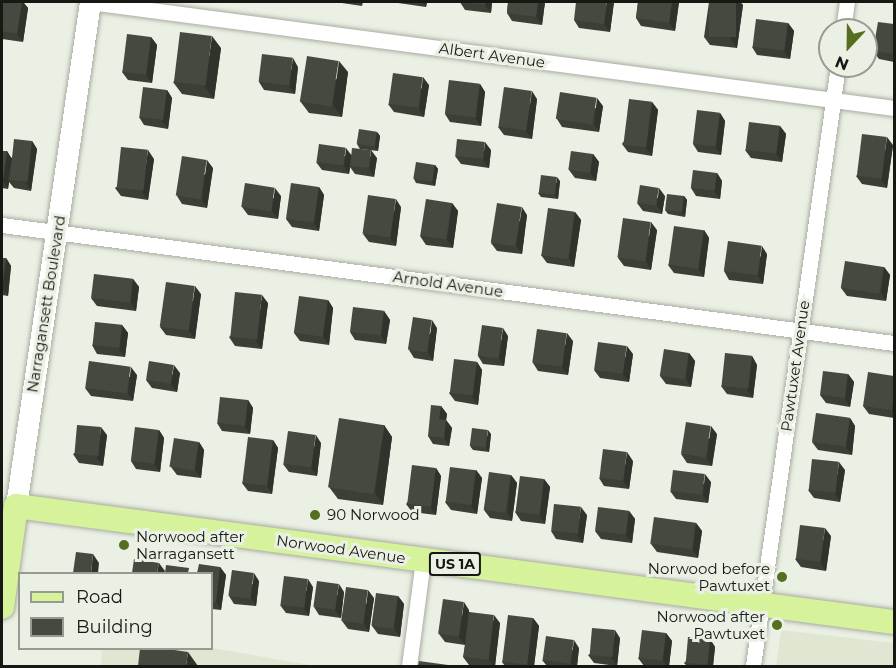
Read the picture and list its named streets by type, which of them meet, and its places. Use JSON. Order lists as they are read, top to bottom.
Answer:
{
  "streets": {
    "main road": ["Narragansett Boulevard", "Norwood Avenue", "US 1A"],
    "street": ["Albert Avenue", "Arnold Avenue", "Pawtuxet Avenue"]
  },
  "crossings": [
    ["Albert Avenue", "Narragansett Boulevard"],
    ["Albert Avenue", "Pawtuxet Avenue"],
    ["Arnold Avenue", "Narragansett Boulevard"],
    ["Arnold Avenue", "Pawtuxet Avenue"],
    ["Narragansett Boulevard", "Norwood Avenue"],
    ["Pawtuxet Avenue", "Norwood Avenue"]
  ],
  "places": [
    "90 Norwood",
    "Norwood after Narragansett",
    "Norwood before Pawtuxet",
    "Norwood after Pawtuxet"
  ],
  "legend": ["Road", "Building"],
  "north": "bottom"
}
